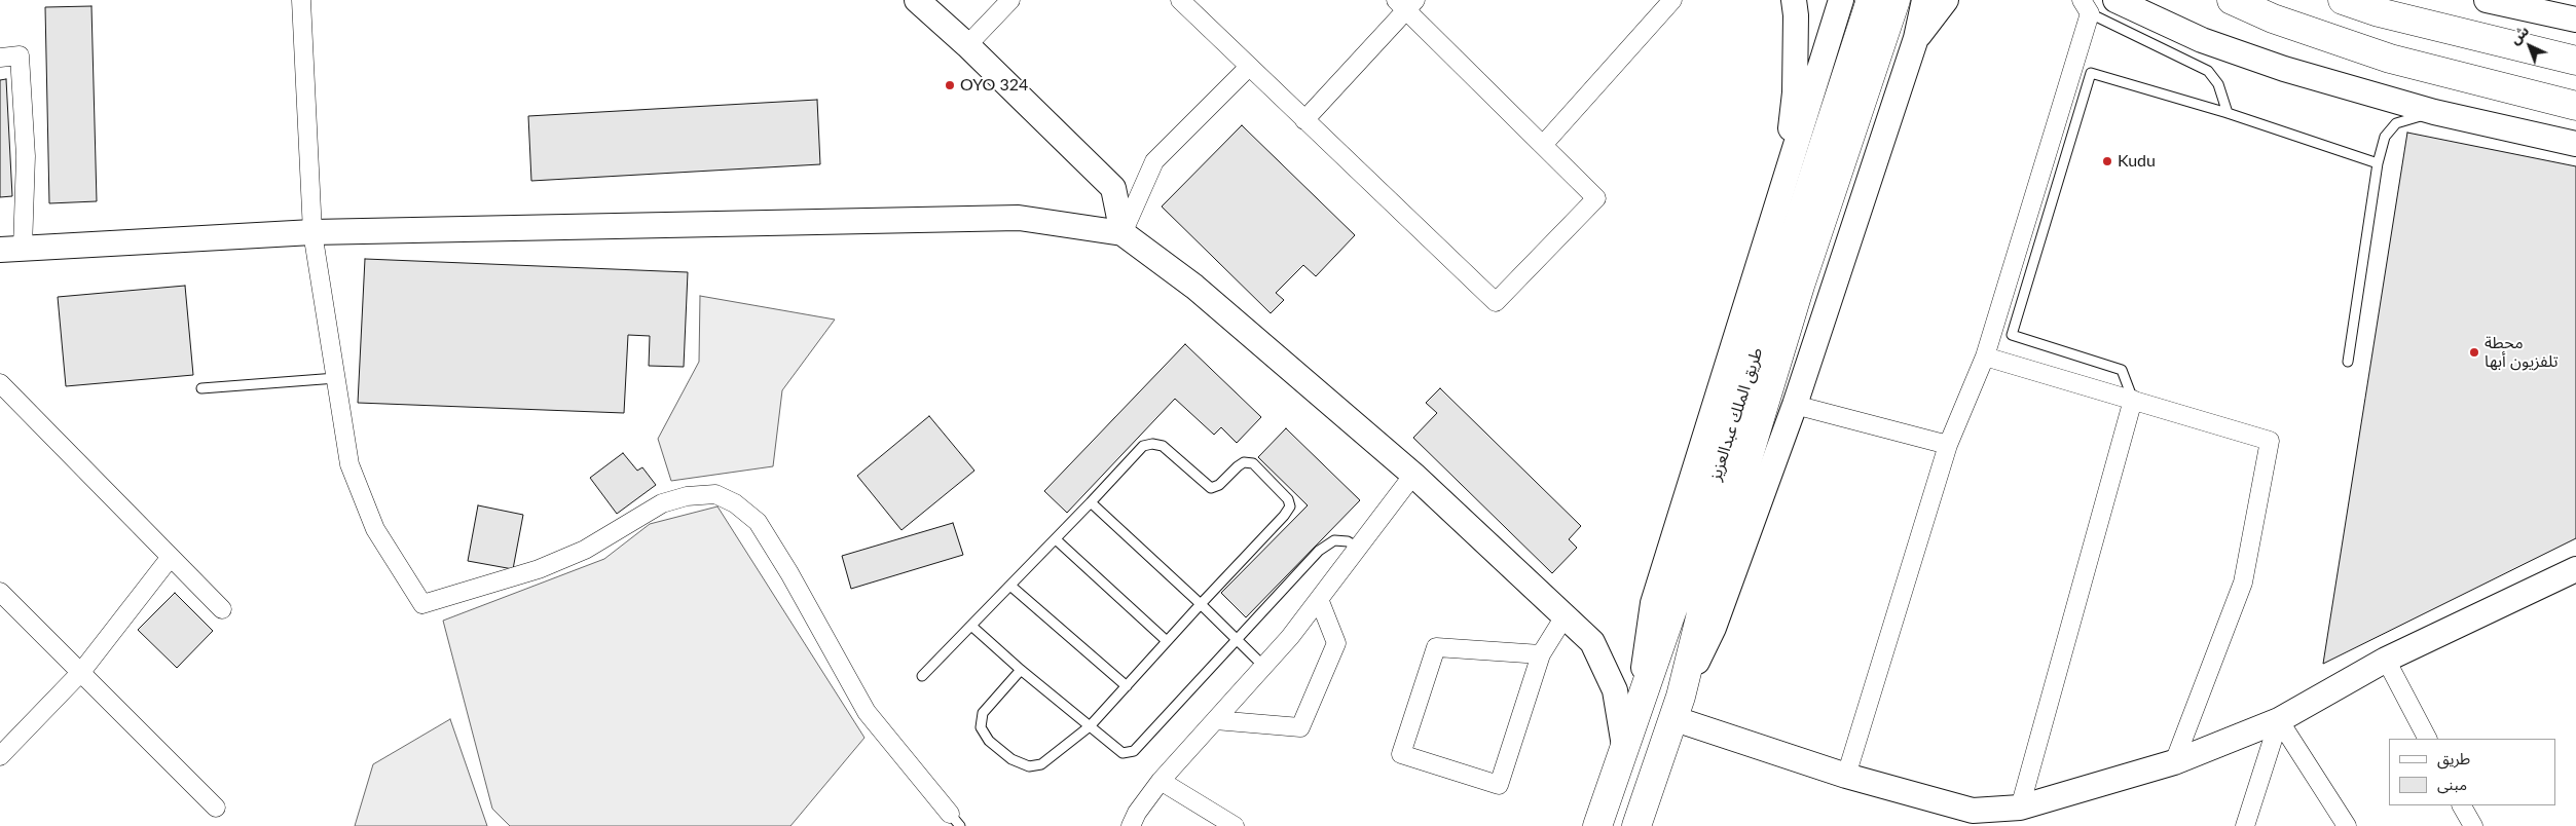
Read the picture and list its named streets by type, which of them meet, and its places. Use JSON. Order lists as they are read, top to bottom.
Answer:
{
  "streets": {
    "main road": ["طريق الملك عبدالعزيز"]
  },
  "places": ["OYO 324", "Kudu", "محطة تلفزيون أبها"],
  "legend": ["طريق", "مبنى"],
  "north": "top left"
}
